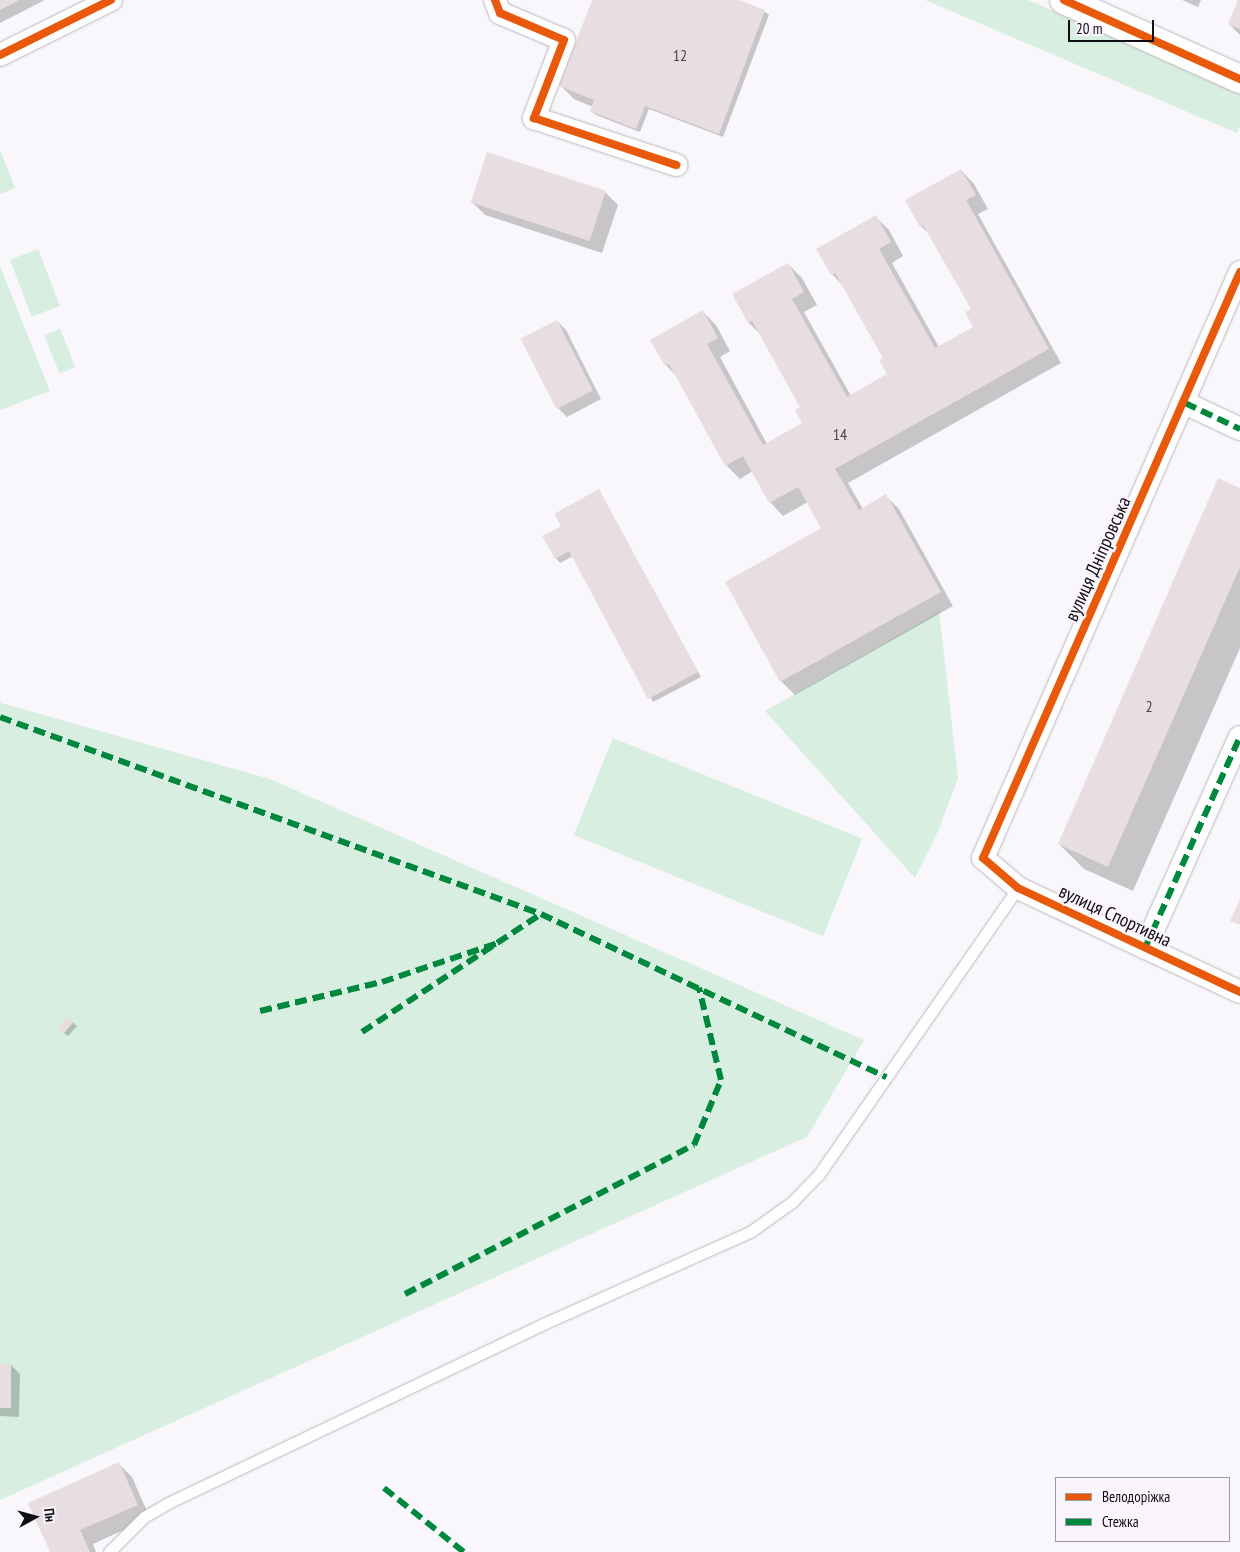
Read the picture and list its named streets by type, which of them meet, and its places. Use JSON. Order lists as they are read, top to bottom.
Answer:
{
  "streets": {
    "street": ["вулиця Дніпровська", "вулиця Спортивна"]
  },
  "crossings": [
    ["вулиця Дніпровська", "вулиця Спортивна"]
  ],
  "house_numbers": ["12", "14", "2"],
  "legend": ["Велодоріжка", "Стежка"],
  "scale_bar": "20 m",
  "north": "right"
}
